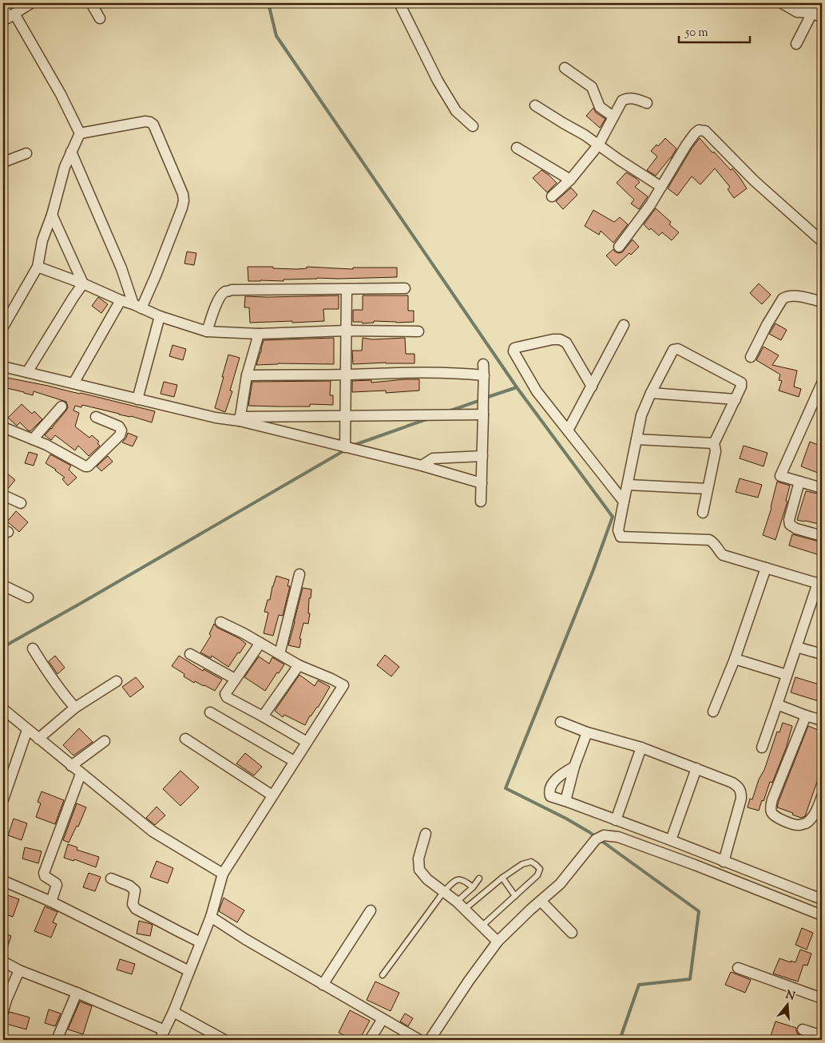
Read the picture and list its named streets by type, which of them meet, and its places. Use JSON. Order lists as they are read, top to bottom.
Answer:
{
  "scale_bar": "50 m",
  "north": "top"
}
